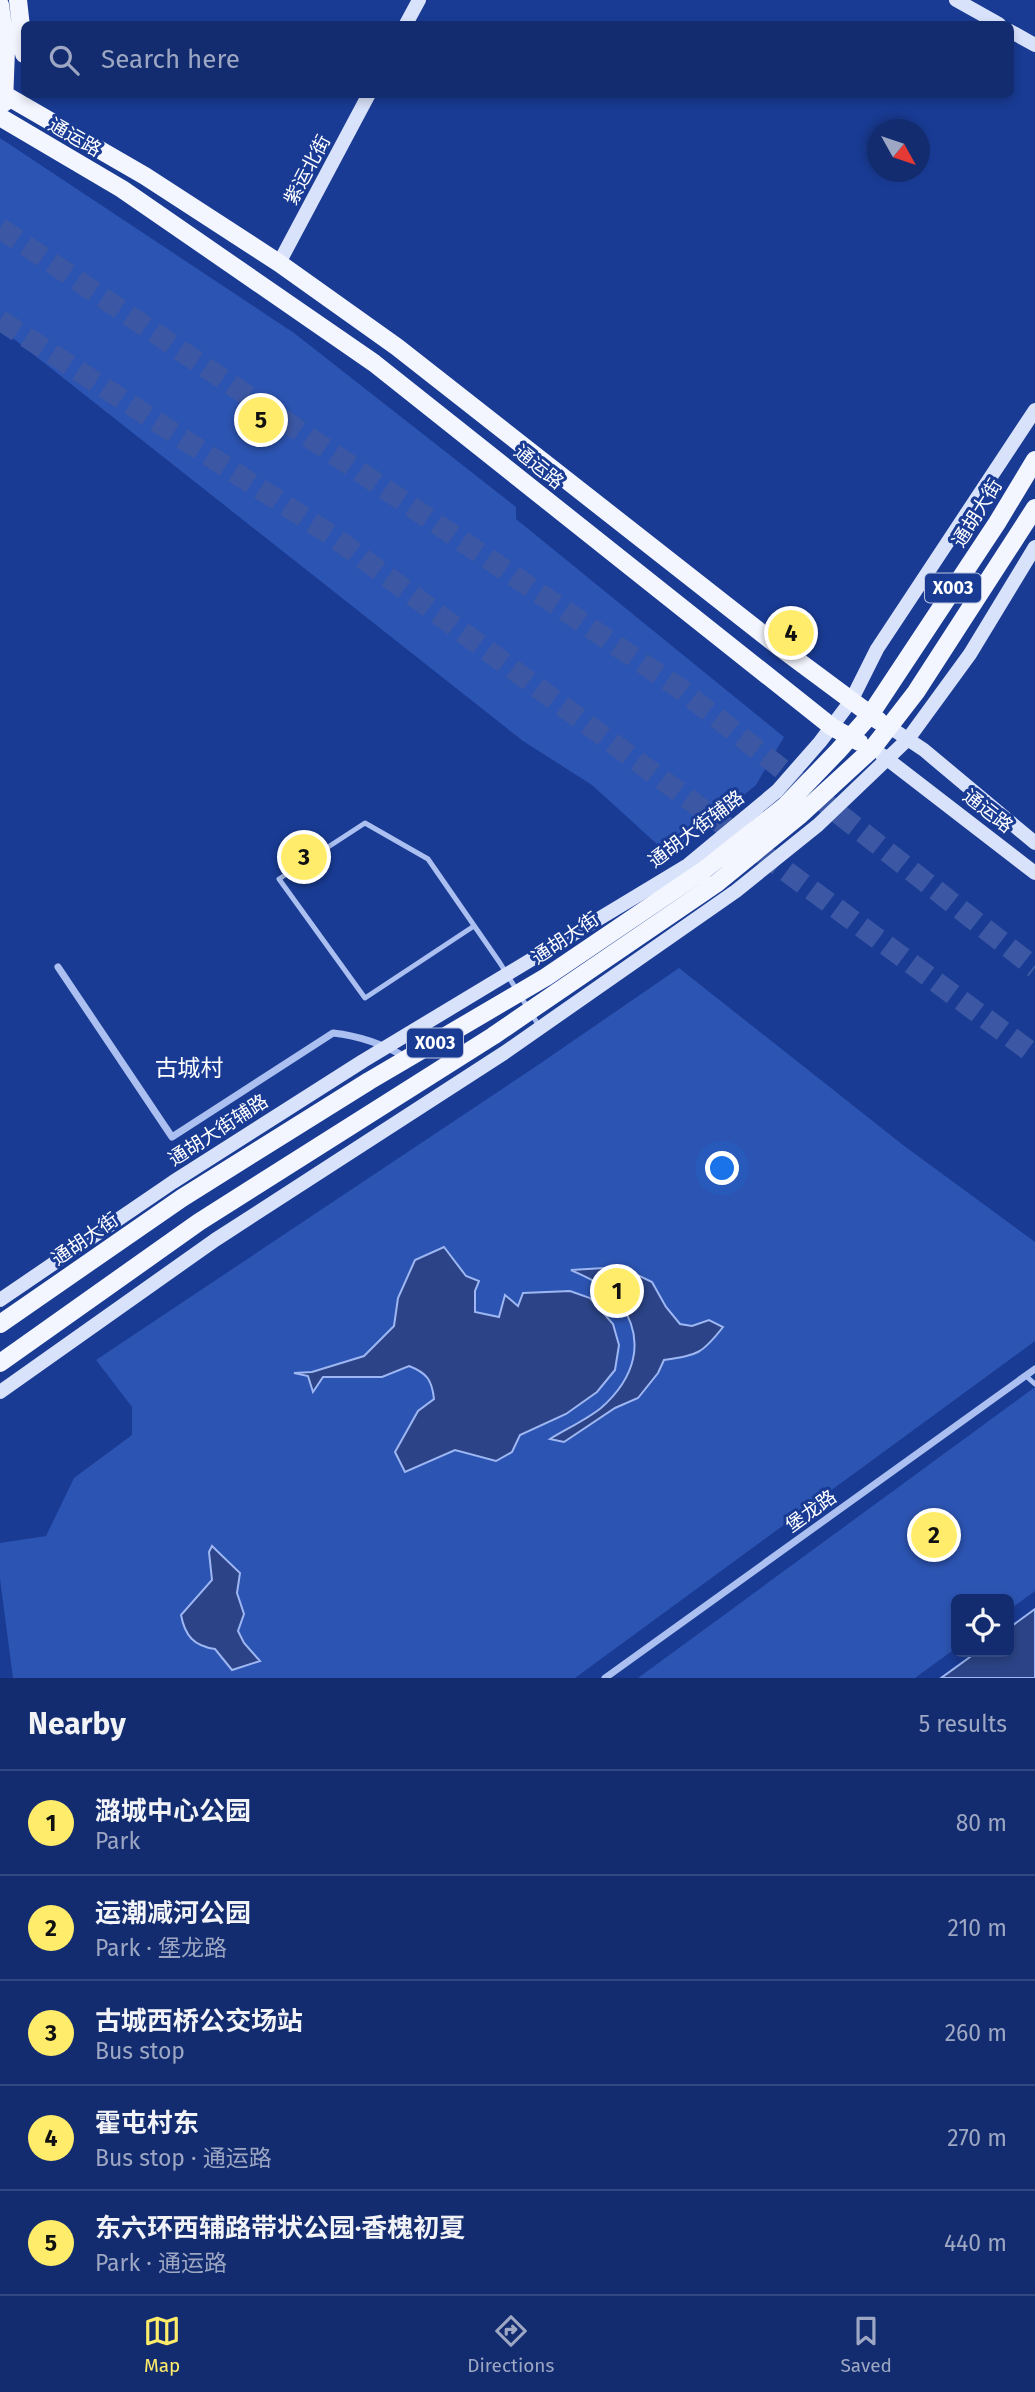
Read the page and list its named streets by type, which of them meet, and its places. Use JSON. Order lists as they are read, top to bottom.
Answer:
{
  "streets": {
    "main road": ["通运路", "通胡大街", "X003"],
    "street": ["紫运北街", "通胡大街辅路", "堡龙路"]
  },
  "crossings": [
    ["通运路", "紫运北街"],
    ["通运路", "通胡大街"],
    ["通运路", "通胡大街辅路"]
  ],
  "districts": ["古城村"],
  "north": "bottom right",
  "page": {
    "search": "Search here",
    "pins": [
      "5",
      "4",
      "3",
      "1",
      "2"
    ],
    "heading": ["Nearby", "5 results"],
    "list": [
      {
        "mark": "1",
        "name": "潞城中心公园",
        "note": "Park",
        "value": "80 m"
      },
      {
        "mark": "2",
        "name": "运潮减河公园",
        "note": "Park · 堡龙路",
        "value": "210 m"
      },
      {
        "mark": "3",
        "name": "古城西桥公交场站",
        "note": "Bus stop",
        "value": "260 m"
      },
      {
        "mark": "4",
        "name": "霍屯村东",
        "note": "Bus stop · 通运路",
        "value": "270 m"
      },
      {
        "mark": "5",
        "name": "东六环西辅路带状公园·香槐初夏",
        "note": "Park · 通运路",
        "value": "440 m"
      }
    ],
    "nav": ["Map", "Directions", "Saved"]
  }
}
